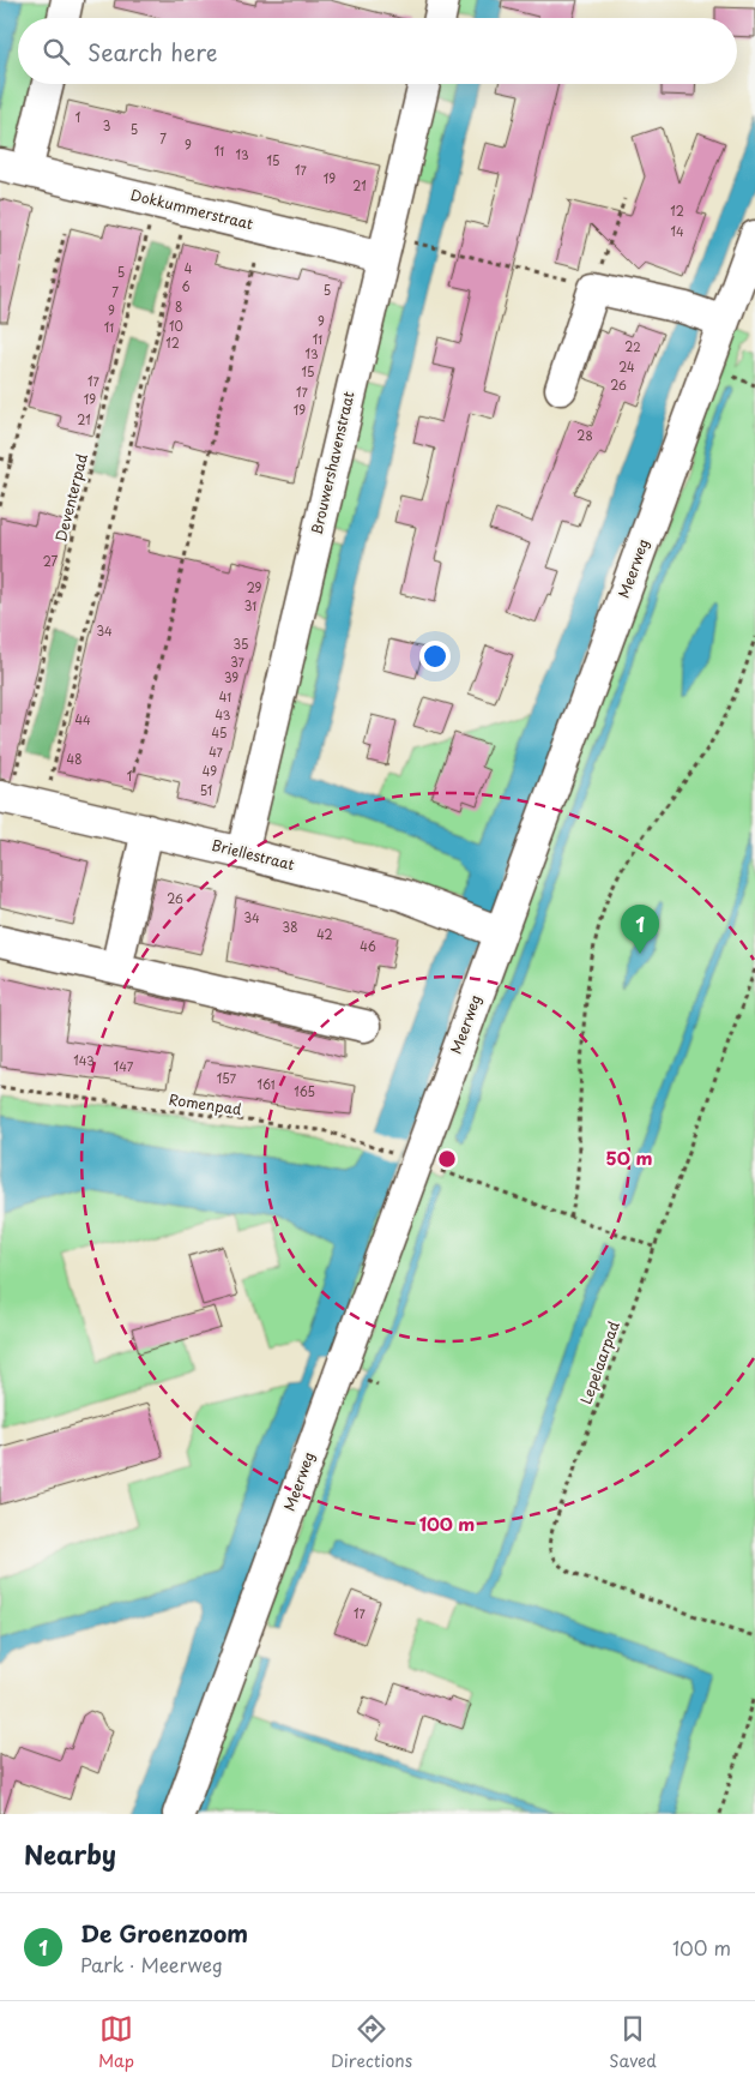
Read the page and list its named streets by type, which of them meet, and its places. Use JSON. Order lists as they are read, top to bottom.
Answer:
{
  "streets": {
    "street": [
      "Dokkummerstraat",
      "Brouwershavenstraat",
      "Meerweg",
      "Briellestraat"
    ],
    "path": ["Deventerpad", "Romenpad", "Lepelaarpad"]
  },
  "crossings": [
    ["Dokkummerstraat", "Brouwershavenstraat"],
    ["Dokkummerstraat", "Deventerpad"],
    ["Brouwershavenstraat", "Briellestraat"],
    ["Deventerpad", "Briellestraat"],
    ["Meerweg", "Briellestraat"],
    ["Meerweg", "Romenpad"],
    ["Romenpad", "Lepelaarpad"]
  ],
  "house_numbers": [
    "1",
    "3",
    "5",
    "7",
    "9",
    "11",
    "13",
    "15",
    "17",
    "19",
    "21",
    "12",
    "14",
    "4",
    "5",
    "6",
    "5",
    "7",
    "8",
    "9",
    "9",
    "10",
    "11",
    "11",
    "12",
    "22",
    "13",
    "24",
    "15",
    "17",
    "26",
    "17",
    "19",
    "19",
    "21",
    "28",
    "27",
    "29",
    "31",
    "34",
    "35",
    "37",
    "39",
    "41",
    "43",
    "44",
    "45",
    "47",
    "48",
    "49",
    "1",
    "51",
    "26",
    "34",
    "38",
    "42",
    "46",
    "143",
    "147",
    "157",
    "161",
    "165",
    "17"
  ],
  "page": {
    "search": "Search here",
    "pins": "1",
    "heading": "Nearby",
    "list": [
      {
        "mark": "1",
        "name": "De Groenzoom",
        "note": "Park · Meerweg",
        "value": "100 m"
      }
    ],
    "nav": ["Map", "Directions", "Saved"]
  },
  "rings": ["50 m", "100 m"]
}
